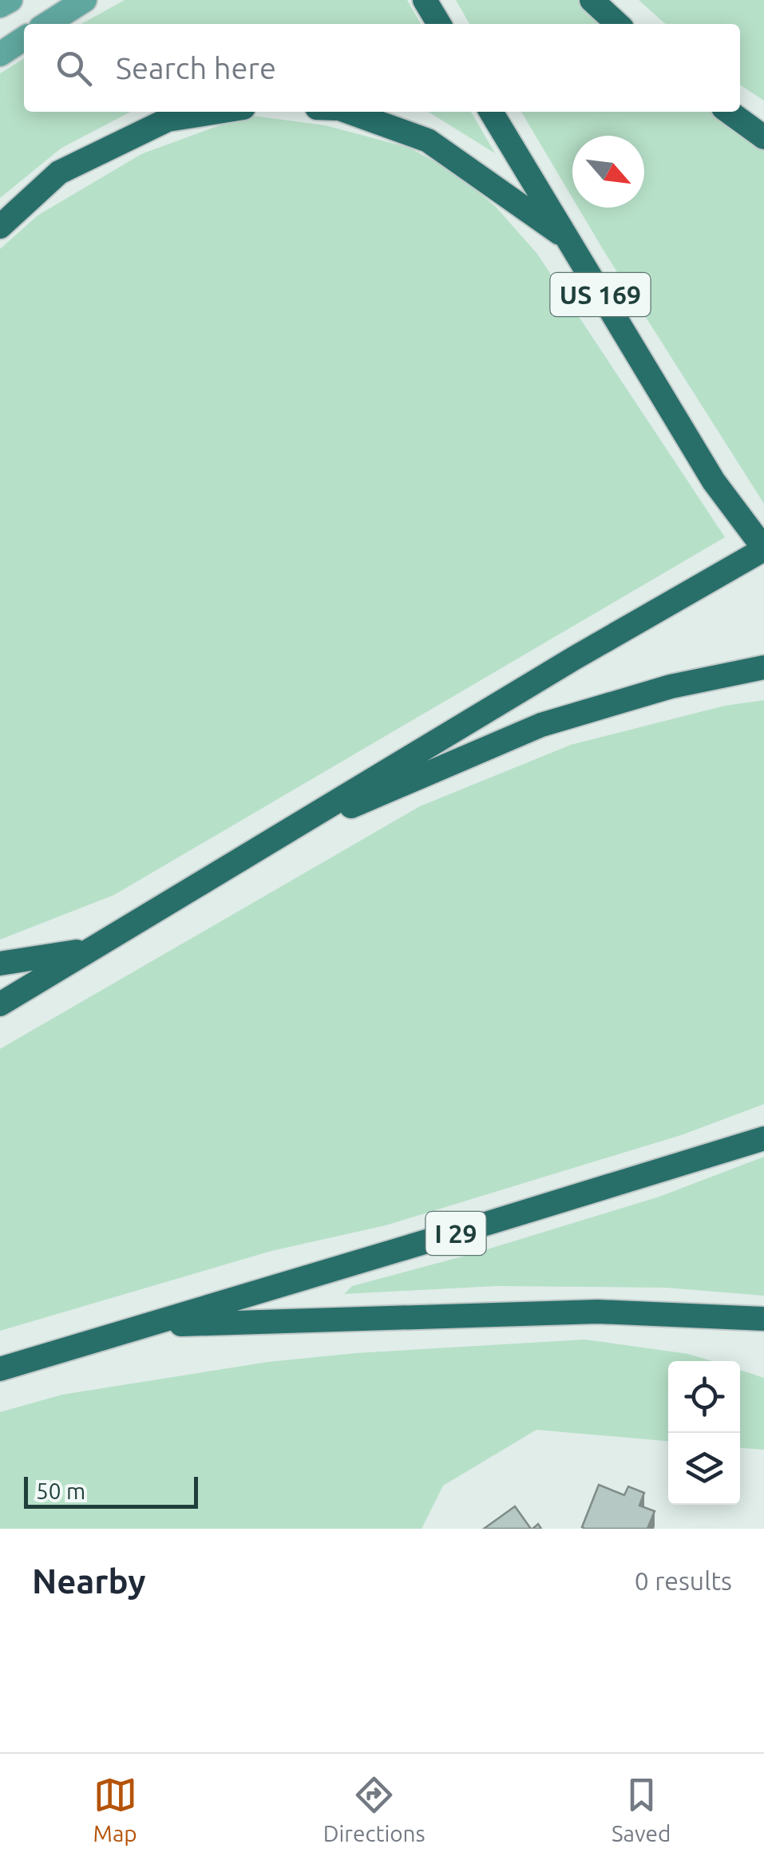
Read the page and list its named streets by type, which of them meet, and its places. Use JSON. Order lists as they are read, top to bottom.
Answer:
{
  "streets": {
    "highway": ["US 169", "I 29"]
  },
  "scale_bar": "50 m",
  "north": "bottom right",
  "page": {
    "search": "Search here",
    "scale": "50 m",
    "heading": ["Nearby", "0 results"],
    "nav": ["Map", "Directions", "Saved"]
  }
}
